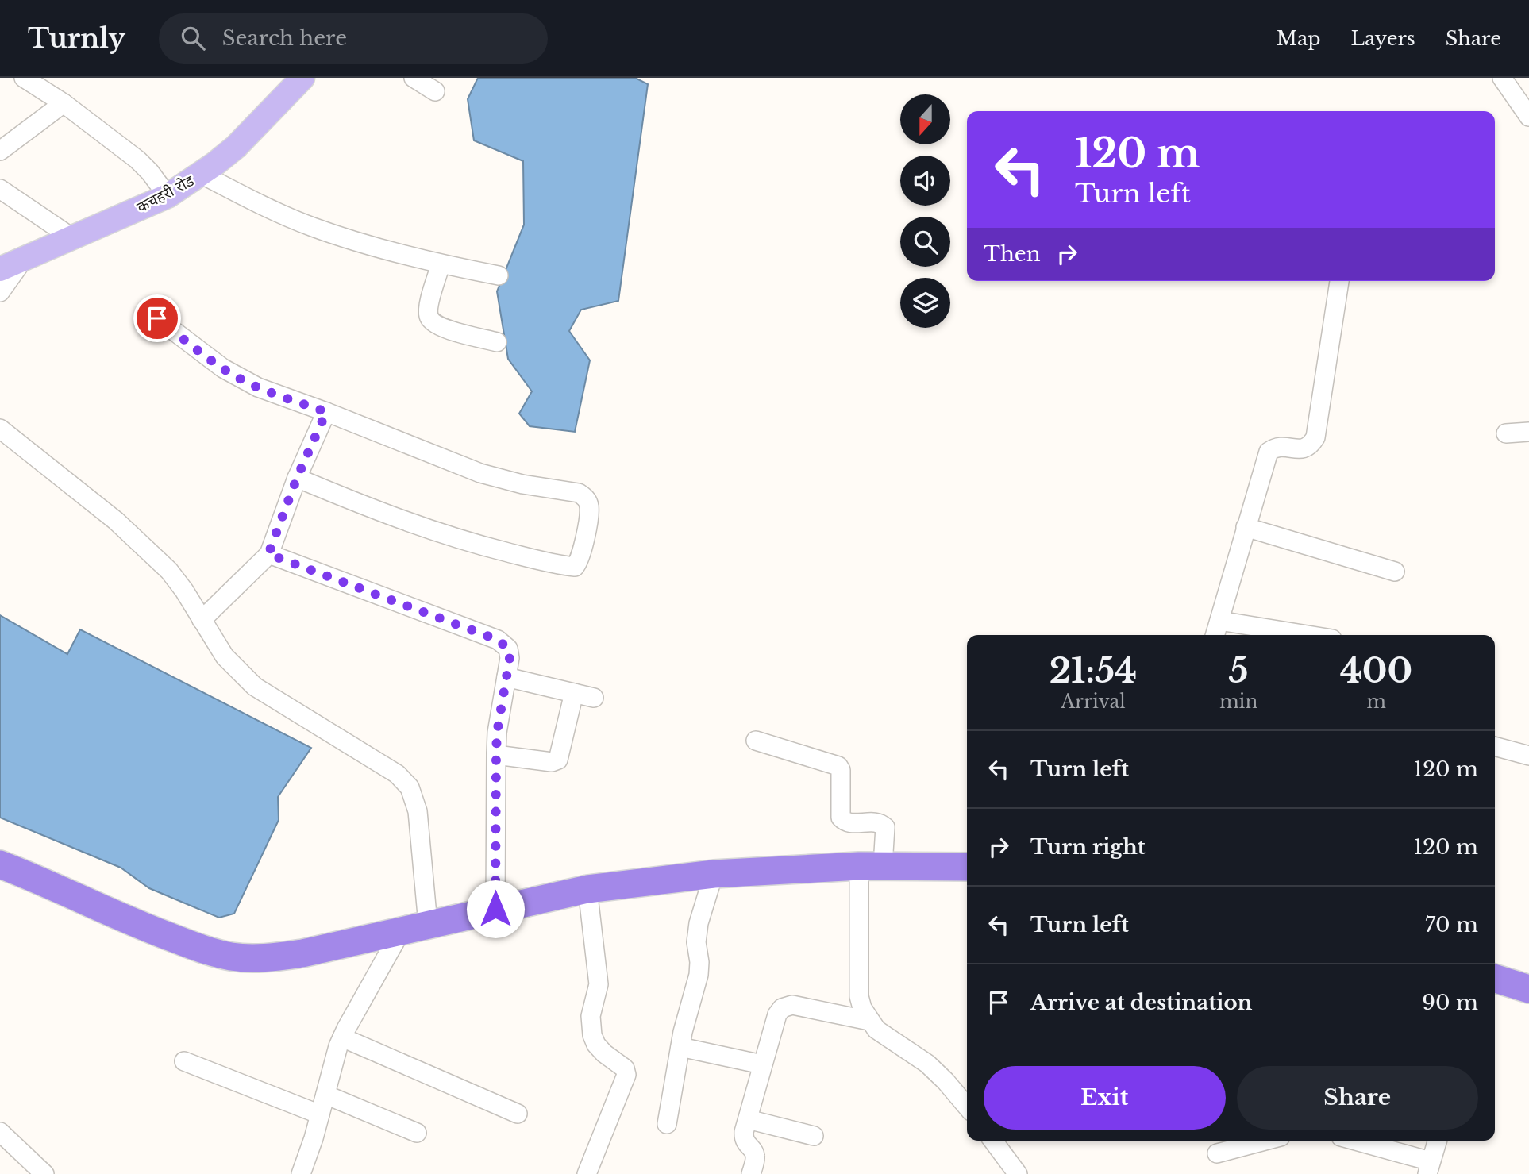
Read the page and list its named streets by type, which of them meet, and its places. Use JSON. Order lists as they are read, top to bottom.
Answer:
{
  "streets": {
    "main road": ["कचहरी रोड"]
  },
  "north": "bottom",
  "page": {
    "header": "Turnly",
    "search": "Search here",
    "nav": ["Map", "Layers", "Share"],
    "turn": ["120 m", "Turn left"],
    "then": "Then",
    "eta": [
      "21:54",
      "Arrival",
      "5",
      "min",
      "400",
      "m"
    ],
    "list": [
      {
        "name": "Turn left",
        "value": "120 m"
      },
      {
        "name": "Turn right",
        "value": "120 m"
      },
      {
        "name": "Turn left",
        "value": "70 m"
      },
      {
        "name": "Arrive at destination",
        "value": "90 m"
      }
    ],
    "buttons": ["Exit", "Share"]
  }
}
